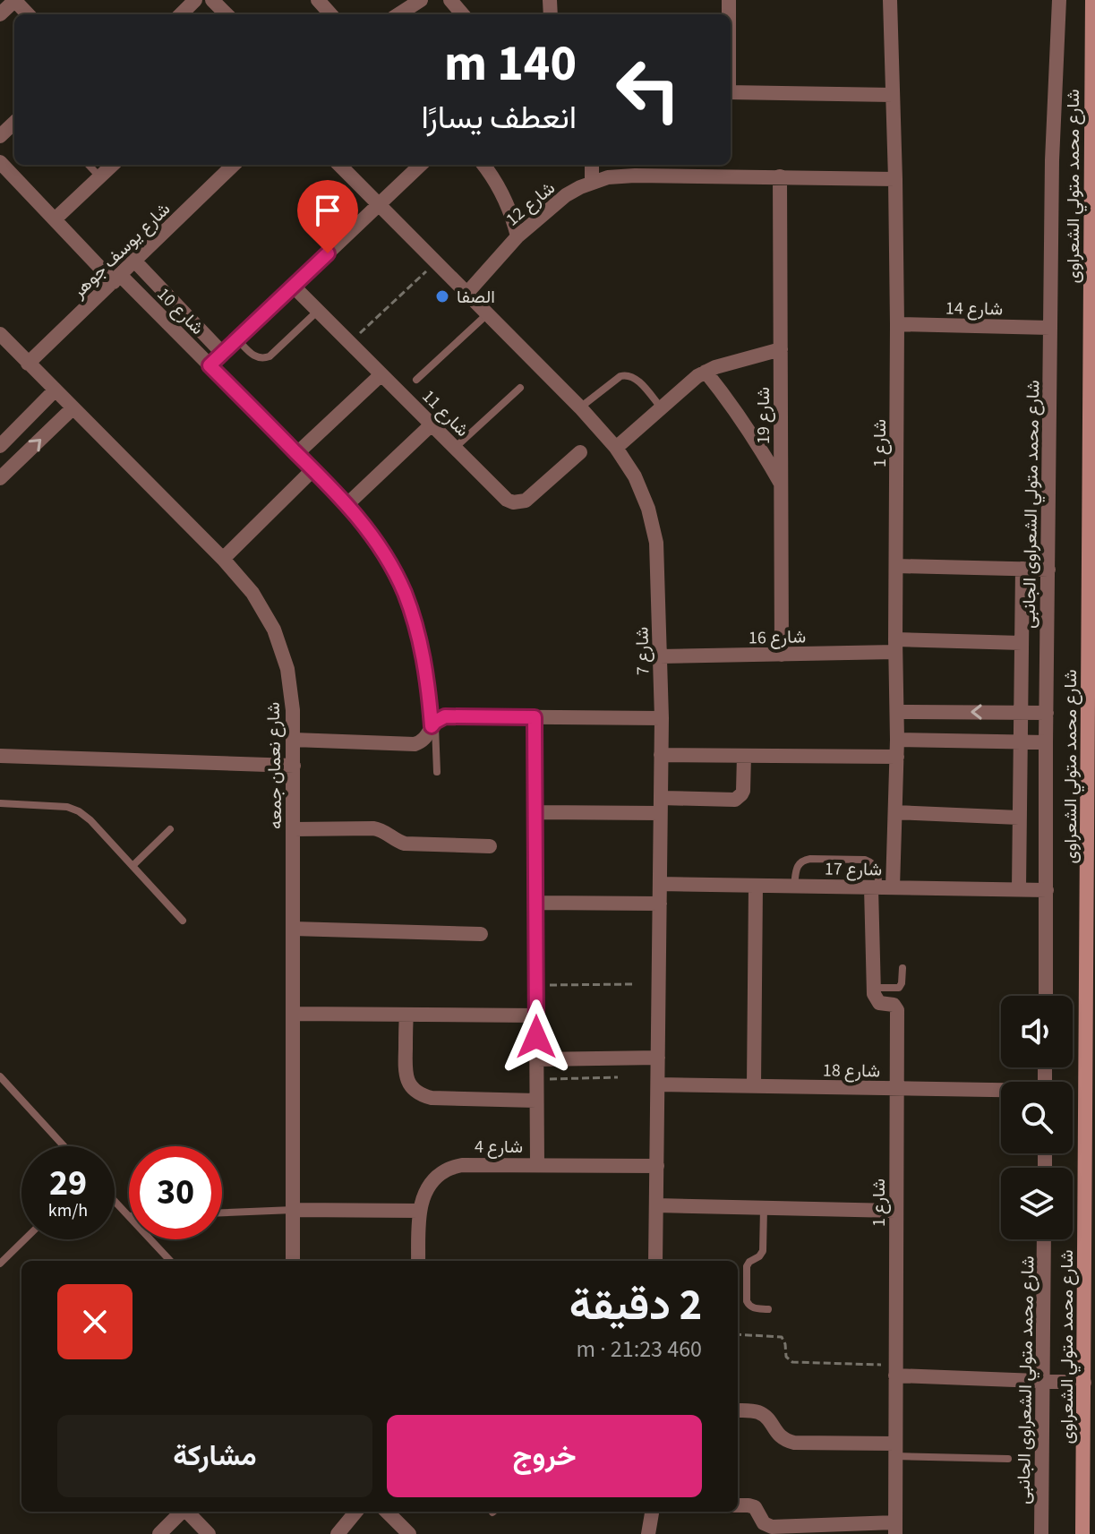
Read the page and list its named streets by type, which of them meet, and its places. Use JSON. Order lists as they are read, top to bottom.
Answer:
{
  "streets": {
    "street": [
      "شارع محمد متولي الشعراوى",
      "شارع 12",
      "شارع يوسف جوهر",
      "شارع 14",
      "شارع 10",
      "شارع 11",
      "شارع 19",
      "شارع 1",
      "شارع محمد متولي الشعراوى الجانبى",
      "شارع 16",
      "شارع 7",
      "شارع نعمان جمعه",
      "شارع 17",
      "شارع 18",
      "شارع 4"
    ]
  },
  "crossings": [
    ["شارع 12", "شارع 19"],
    ["شارع 12", "شارع 1"],
    ["شارع 12", "شارع 7"],
    ["شارع يوسف جوهر", "شارع 10"],
    ["شارع يوسف جوهر", "شارع نعمان جمعه"],
    ["شارع 14", "شارع 1"],
    ["شارع 14", "شارع محمد متولي الشعراوى الجانبى"],
    ["شارع 19", "شارع 16"],
    ["شارع 1", "شارع 16"],
    ["شارع 1", "شارع 17"],
    ["شارع 1", "شارع 18"],
    ["شارع محمد متولي الشعراوى الجانبى", "شارع 17"],
    ["شارع 16", "شارع 7"],
    ["شارع 7", "شارع 17"],
    ["شارع 7", "شارع 18"],
    ["شارع 7", "شارع 4"]
  ],
  "places": ["الصفا"],
  "page": {
    "turn": ["140 m", "انعطف يسارًا"],
    "speed": "29 km/h",
    "limit": "30",
    "heading": ["2 دقيقة", "460 m · 21:23"],
    "buttons": ["خروج", "مشاركة"]
  }
}
